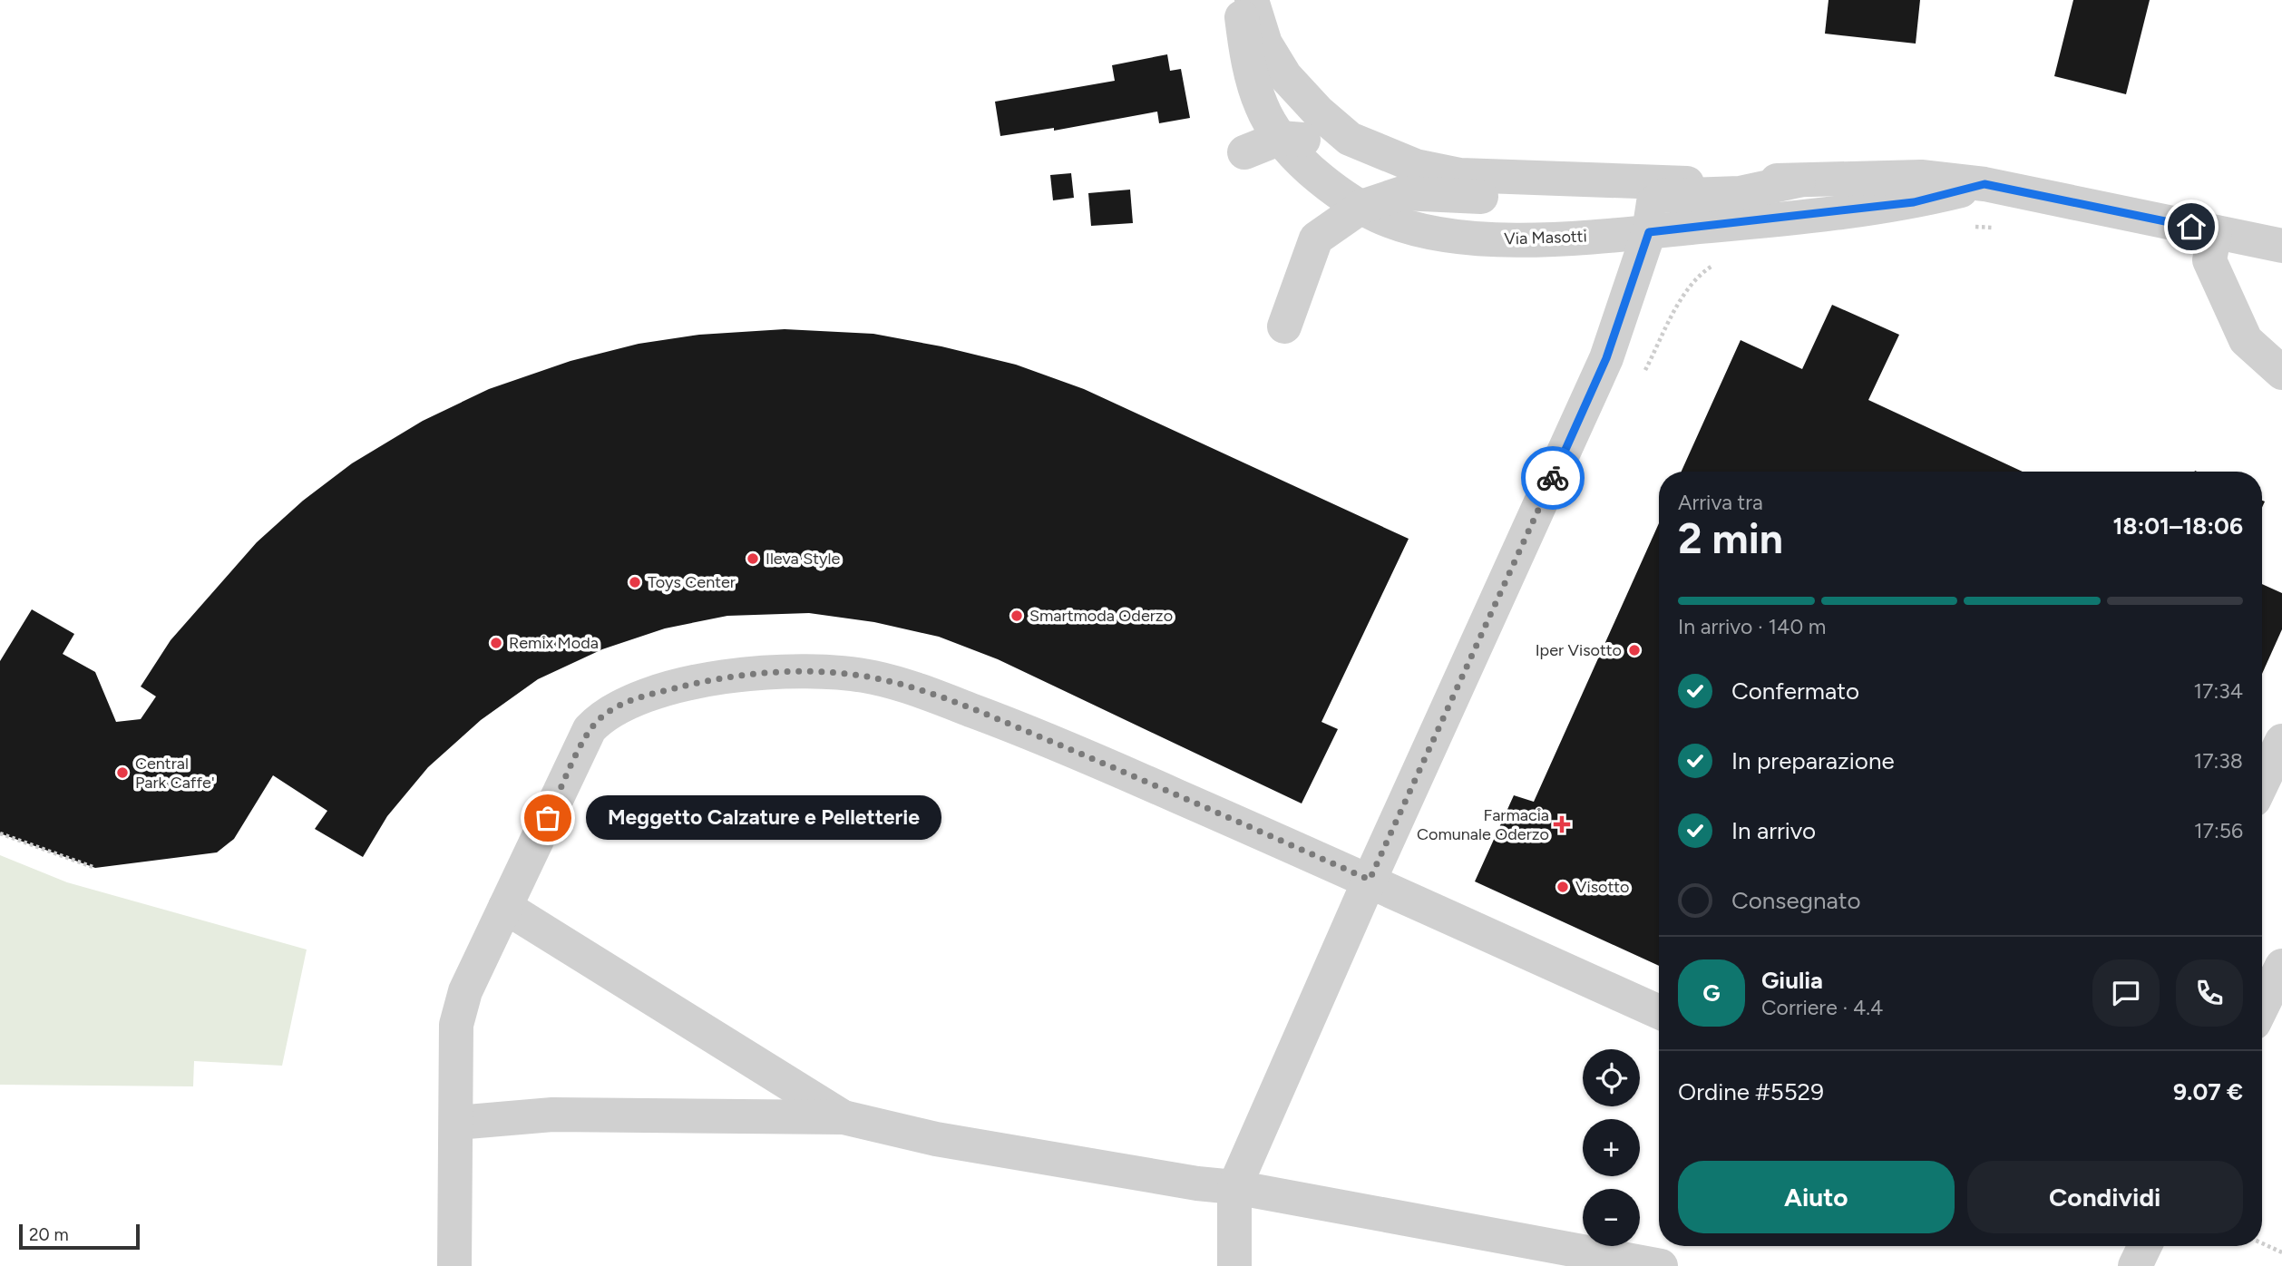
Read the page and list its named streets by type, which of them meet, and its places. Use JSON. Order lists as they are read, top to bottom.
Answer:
{
  "streets": {
    "street": ["Via Masotti"]
  },
  "places": {
    "other": [
      "Ileva Style",
      "Toys Center",
      "Smartmoda Oderzo",
      "Remix Moda",
      "Iper Visotto",
      "Central Park Caffe'",
      "Meggetto Calzature e Pelletterie",
      "Visotto"
    ],
    "health": ["Farmacia Comunale Oderzo"]
  },
  "scale_bar": "20 m",
  "page": {
    "heading": ["2 min", "Arriva tra", "18:01–18:06"],
    "panel": [
      "Giulia",
      "Corriere · 4.4",
      "Ordine #5529",
      "9.07 €"
    ],
    "bar": "In arrivo · 140 m",
    "list": [
      ["Confermato", "17:34"],
      ["In preparazione", "17:38"],
      ["In arrivo", "17:56"],
      "Consegnato"
    ],
    "bubble": "Meggetto Calzature e Pelletterie",
    "round": "G",
    "map_buttons": ["+", "−"],
    "buttons": ["Aiuto", "Condividi"],
    "scale": "20 m"
  }
}
